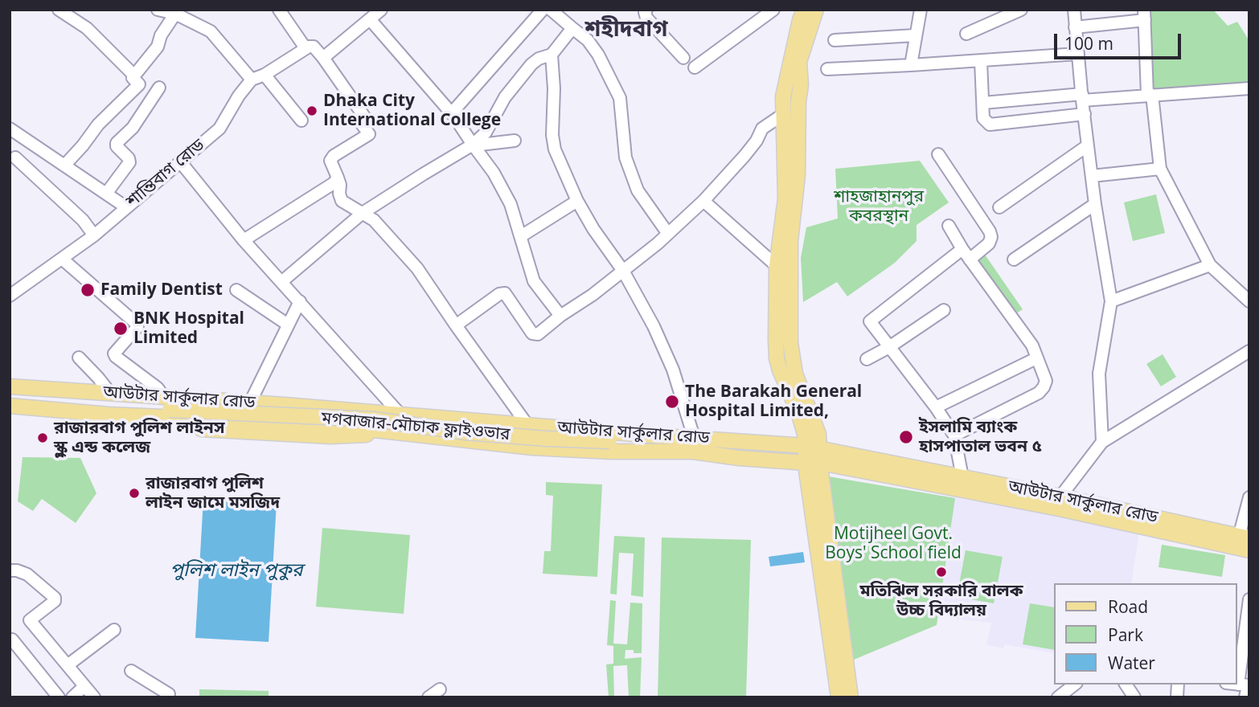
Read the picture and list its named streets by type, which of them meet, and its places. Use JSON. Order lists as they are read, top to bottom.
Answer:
{
  "streets": {
    "main road": ["আউটার সার্কুলার রোড", "মগবাজার-মৌচাক ফ্লাইওভার"],
    "street": ["শান্তিবাগ রোড"]
  },
  "crossings": [
    ["আউটার সার্কুলার রোড", "মগবাজার-মৌচাক ফ্লাইওভার"]
  ],
  "districts": ["শহীদবাগ"],
  "water": ["পুলিশ লাইন পুকুর"],
  "parks": ["শাহজাহানপুর কবরস্থান", "Motijheel Govt. Boys' School field"],
  "places": [
    "Dhaka City International College",
    "Family Dentist",
    "BNK Hospital Limited",
    "The Barakah General Hospital Limited,",
    "ইসলামি ব্যাংক হাসপাতাল ভবন ৫",
    "রাজারবাগ পুলিশ লাইনস স্কুল এন্ড কলেজ",
    "রাজারবাগ পুলিশ লাইন জামে মসজিদ",
    "মতিঝিল সরকারি বালক উচ্চ বিদ্যালয়"
  ],
  "legend": ["Road", "Park", "Water"],
  "scale_bar": "100 m"
}
